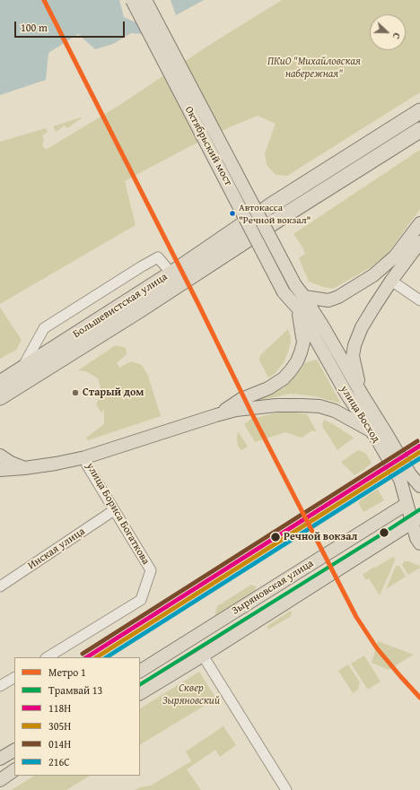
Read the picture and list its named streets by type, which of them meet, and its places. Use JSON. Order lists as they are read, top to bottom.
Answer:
{
  "streets": {
    "highway": ["Большевистская улица"],
    "main road": ["Октябрьский мост", "улица Восход", "Зыряновская улица"],
    "street": ["улица Бориса Богаткова", "Инская улица"]
  },
  "crossings": [
    ["Октябрьский мост", "улица Восход"],
    ["улица Восход", "Зыряновская улица"],
    ["улица Бориса Богаткова", "Инская улица"]
  ],
  "parks": ["ПКиО \"Михайловская набережная\"", "Cквер Зыряновский"],
  "places": ["Автокасса \"Речной вокзал\"", "Старый дом", "Речной вокзал"],
  "lines": [
    "metro line 1",
    "transit line 014Н",
    "transit line 118Н",
    "transit line 305Н",
    "transit line 216С",
    "tram line 13"
  ],
  "legend": [
    "Метро 1",
    "Трамвай 13",
    "118Н",
    "305Н",
    "014Н",
    "216С"
  ],
  "scale_bar": "100 m",
  "north": "right"
}
